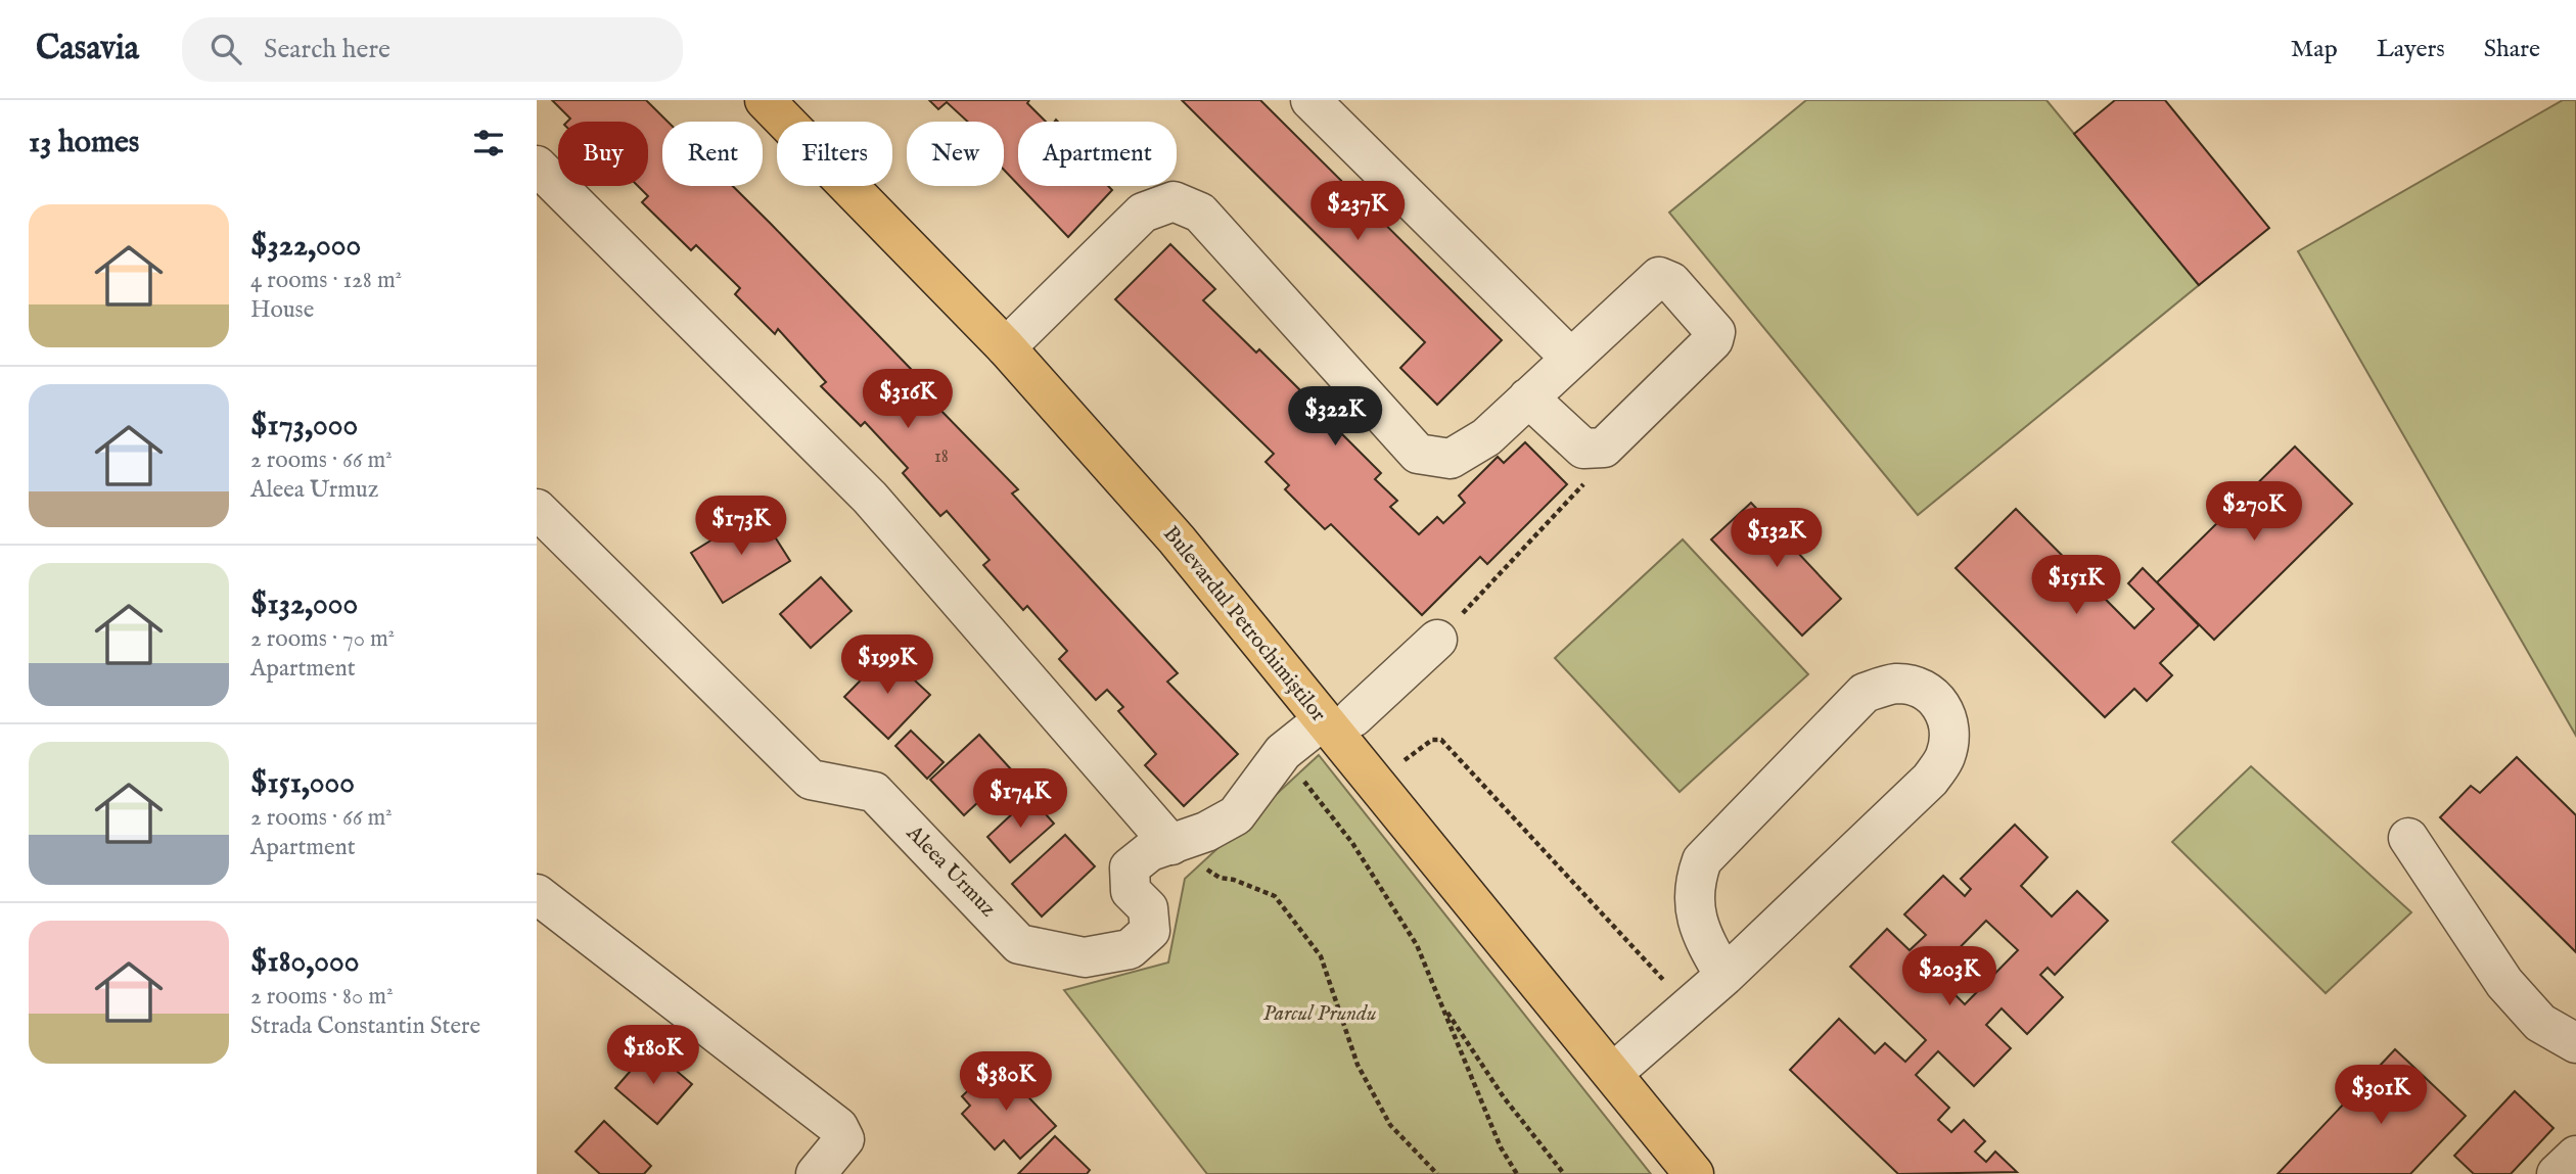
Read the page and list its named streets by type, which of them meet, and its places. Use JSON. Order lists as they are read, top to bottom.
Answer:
{
  "streets": {
    "main road": ["Bulevardul Petrochimiștilor"],
    "street": ["Aleea Urmuz"]
  },
  "crossings": [
    ["Bulevardul Petrochimiștilor", "Aleea Urmuz"]
  ],
  "parks": ["Parcul Prundu"],
  "house_numbers": ["18"],
  "page": {
    "header": "Casavia",
    "search": "Search here",
    "nav": ["Map", "Layers", "Share"],
    "heading": "13 homes",
    "chip": [
      "Buy",
      "Rent",
      "Filters",
      "New",
      "Apartment"
    ],
    "price": [
      "$237K",
      "$316K",
      "$322K",
      "$270K",
      "$173K",
      "$132K",
      "$151K",
      "$199K",
      "$174K",
      "$203K",
      "$180K",
      "$380K",
      "$301K"
    ],
    "list": [
      {
        "name": "$322,000",
        "note": "4 rooms · 128 m² · House"
      },
      {
        "name": "$173,000",
        "note": "2 rooms · 66 m² · Aleea Urmuz"
      },
      {
        "name": "$132,000",
        "note": "2 rooms · 70 m² · Apartment"
      },
      {
        "name": "$151,000",
        "note": "2 rooms · 66 m² · Apartment"
      },
      {
        "name": "$180,000",
        "note": "2 rooms · 80 m² · Strada Constantin Stere"
      }
    ]
  }
}
